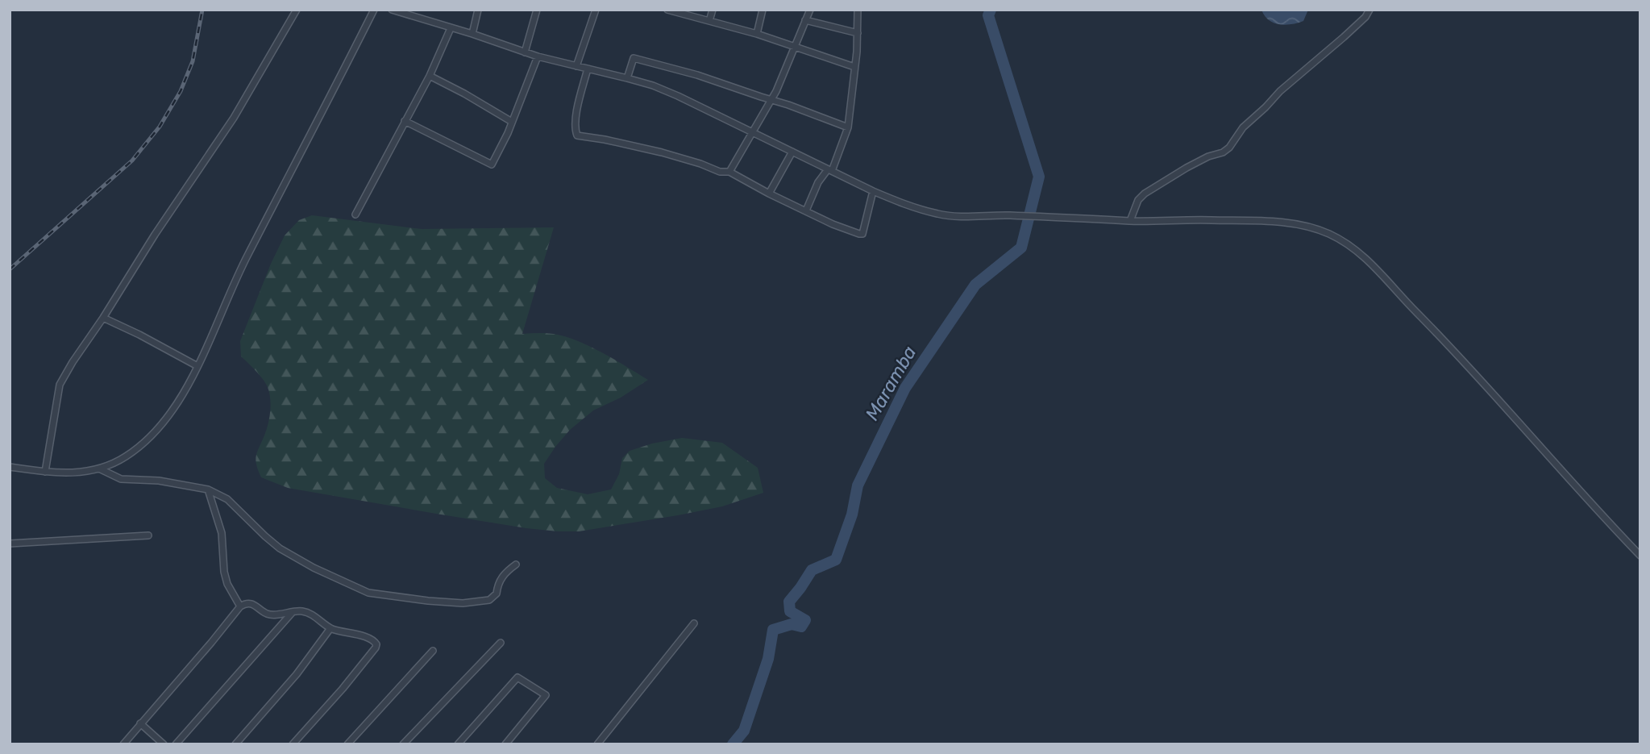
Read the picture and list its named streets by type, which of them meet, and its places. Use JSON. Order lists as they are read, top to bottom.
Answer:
{
  "water": ["Maramba"]
}
